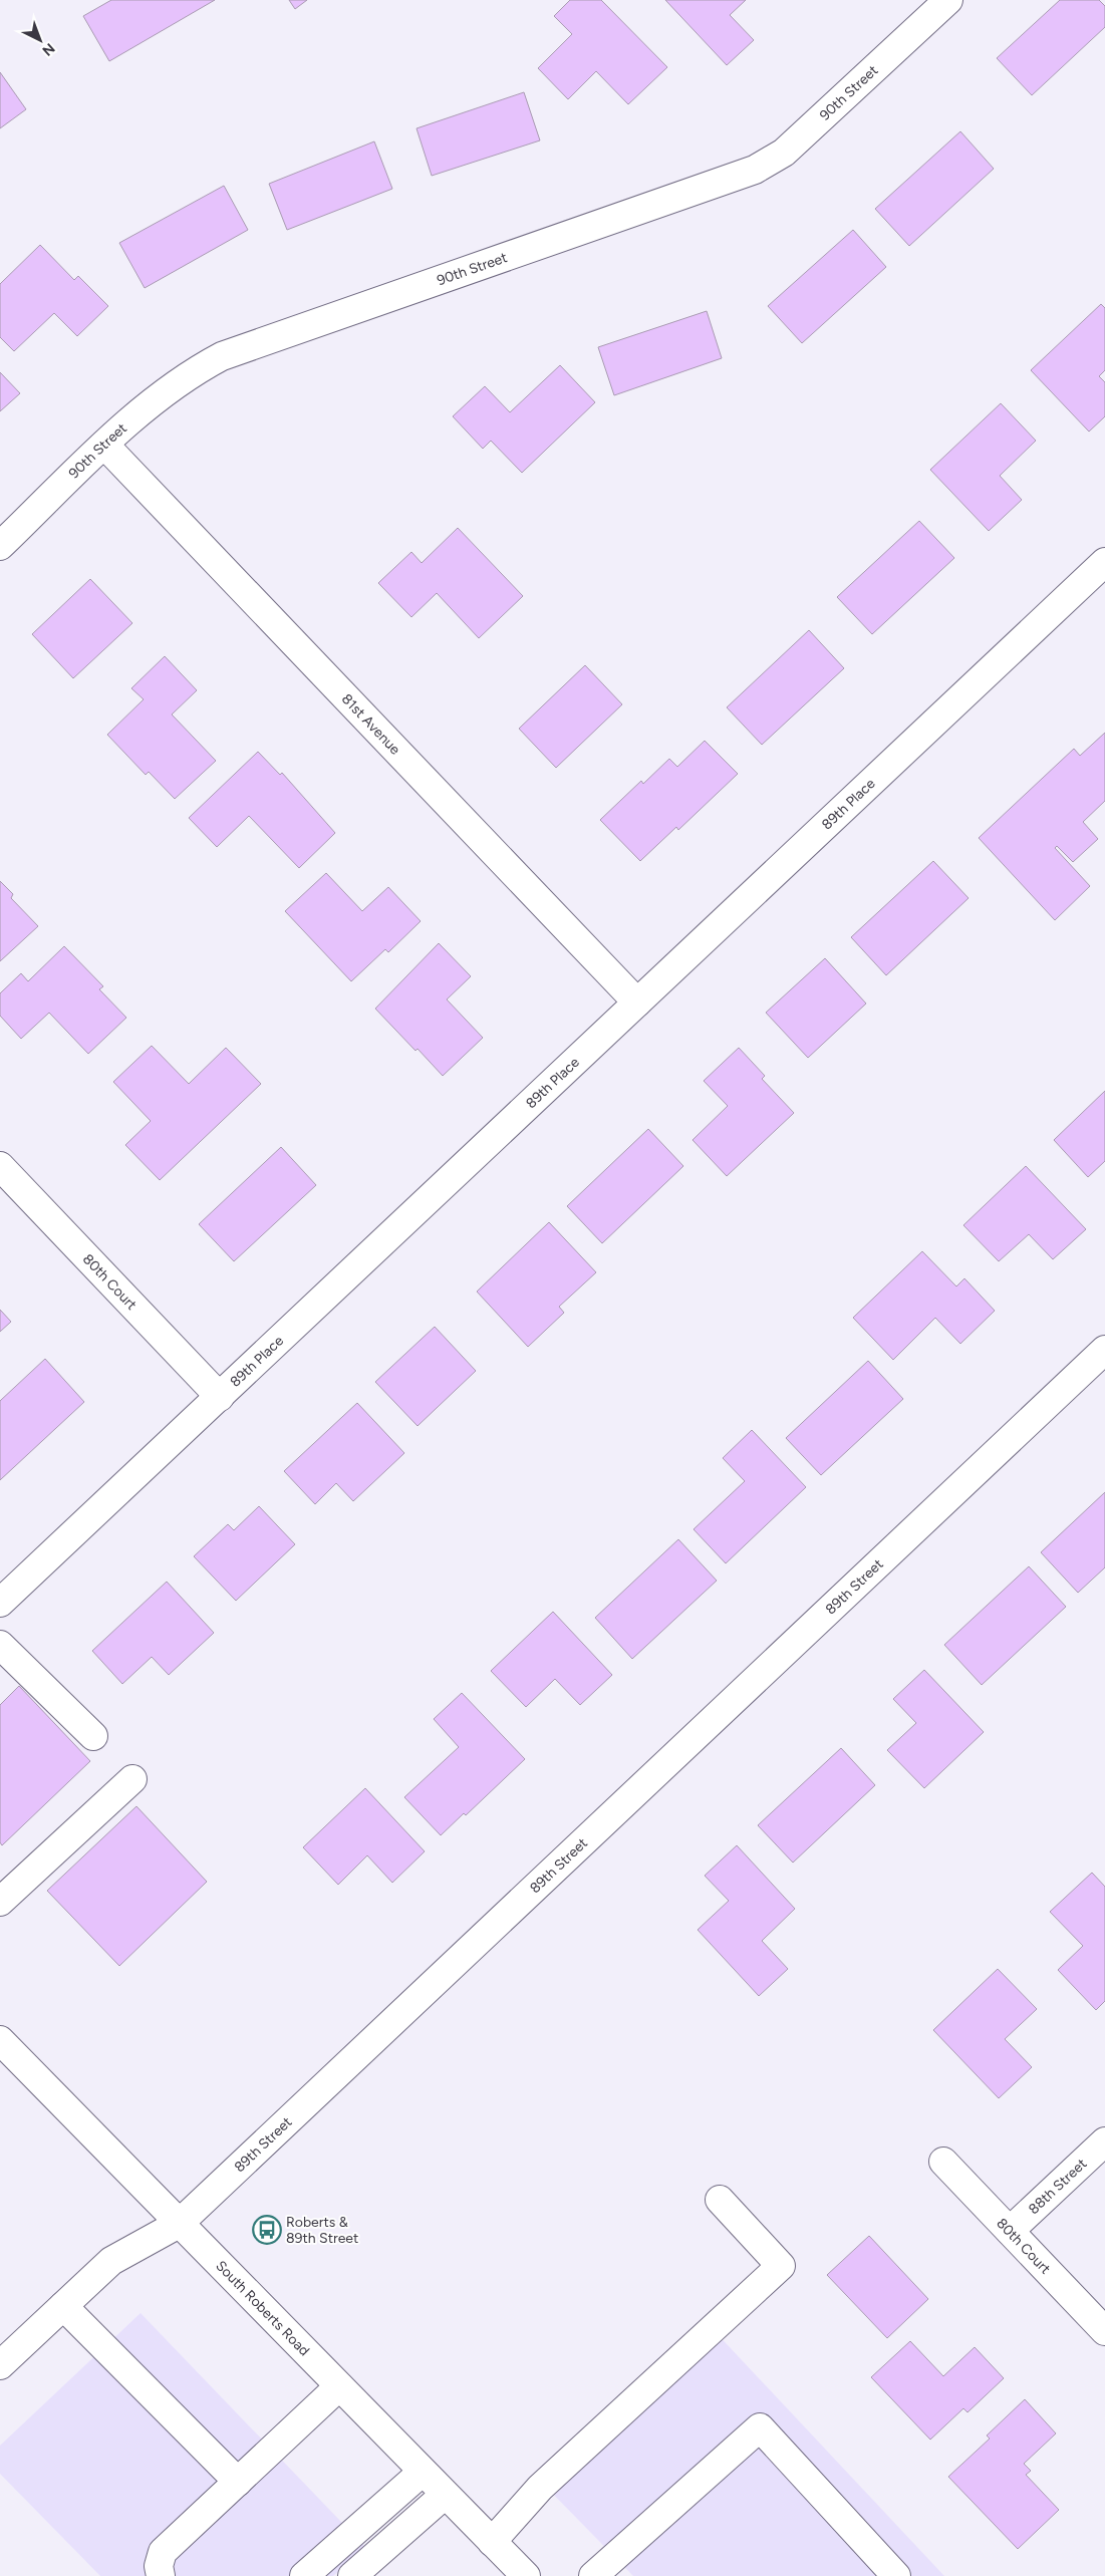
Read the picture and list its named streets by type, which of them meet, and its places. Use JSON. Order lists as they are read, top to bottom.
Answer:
{
  "streets": {
    "street": [
      "90th Street",
      "81st Avenue",
      "89th Place",
      "80th Court",
      "89th Street",
      "88th Street",
      "South Roberts Road"
    ]
  },
  "crossings": [
    ["90th Street", "81st Avenue"],
    ["81st Avenue", "89th Place"],
    ["89th Place", "80th Court"],
    ["80th Court", "88th Street"],
    ["89th Street", "South Roberts Road"]
  ],
  "places": {
    "bus stop": ["Roberts & 89th Street"]
  },
  "north": "bottom right"
}
